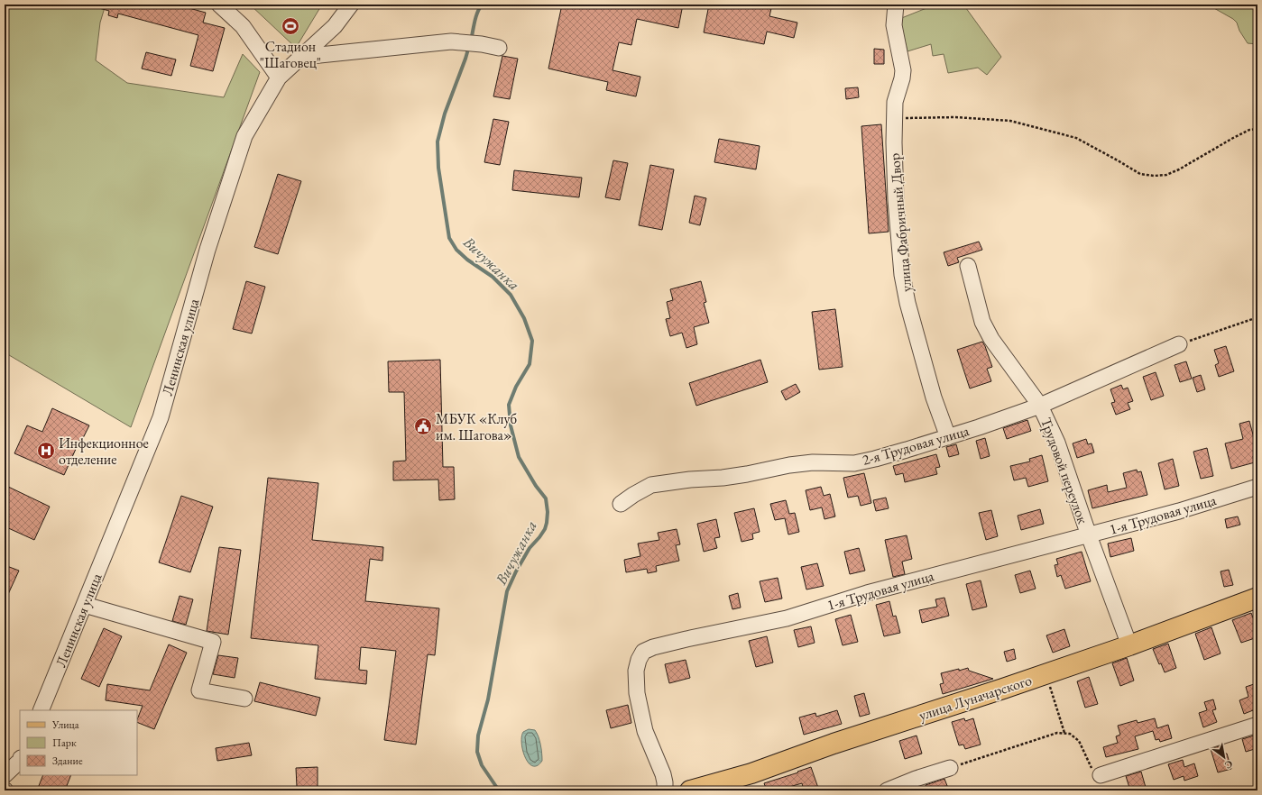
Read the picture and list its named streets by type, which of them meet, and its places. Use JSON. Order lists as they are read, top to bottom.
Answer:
{
  "streets": {
    "main road": ["улица Луначарского"],
    "street": [
      "улица Фабричный Двор",
      "Ленинская улица",
      "2-я Трудовая улица",
      "Трудовой переулок",
      "1-я Трудовая улица"
    ]
  },
  "crossings": [
    ["улица Фабричный Двор", "2-я Трудовая улица"],
    ["2-я Трудовая улица", "Трудовой переулок"],
    ["Трудовой переулок", "1-я Трудовая улица"],
    ["Трудовой переулок", "улица Луначарского"]
  ],
  "water": ["Вичужанка"],
  "places": {
    "sports": ["Стадион \"Шаговец\""],
    "public building": ["МБУК «Клуб им. Шагова»"],
    "hospital": ["Инфекционное отделение"]
  },
  "legend": ["Улица", "Парк", "Здание"],
  "north": "bottom right"
}
